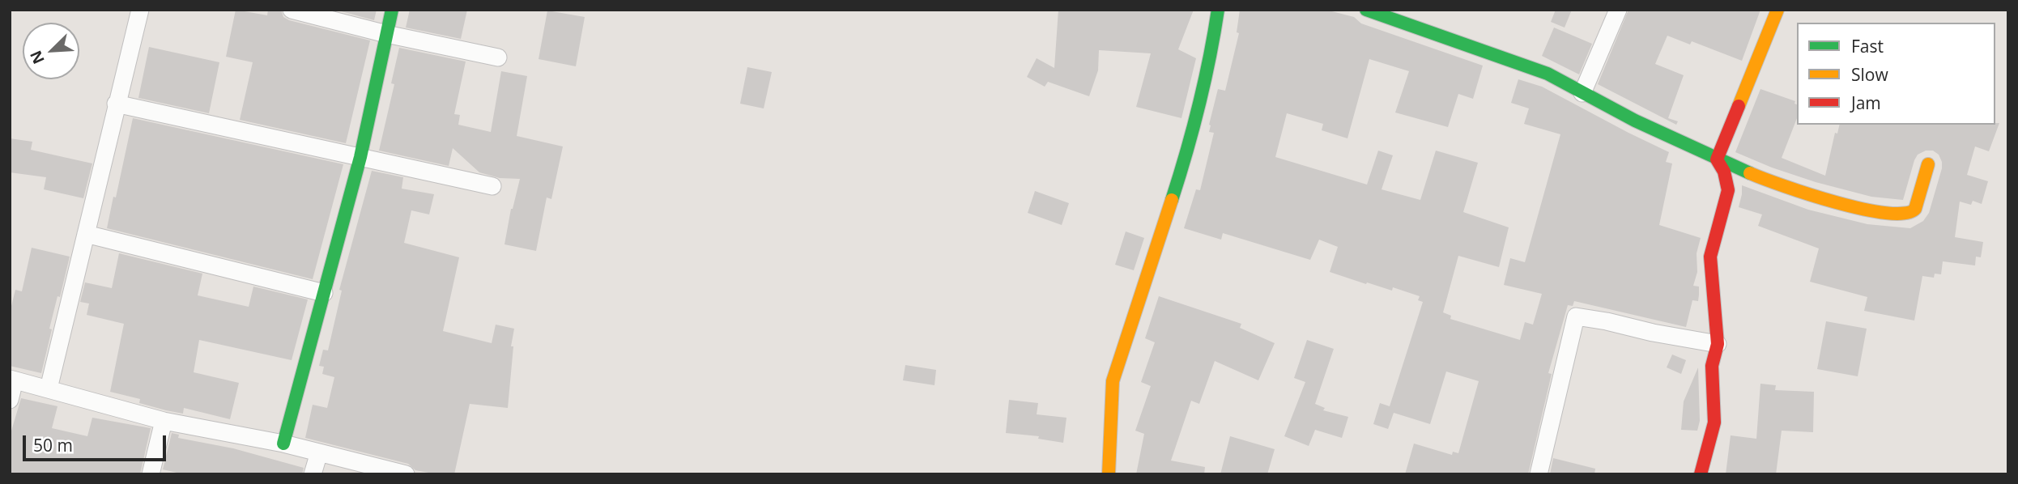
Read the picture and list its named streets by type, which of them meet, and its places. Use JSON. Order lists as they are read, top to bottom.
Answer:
{
  "legend": ["Fast", "Slow", "Jam"],
  "scale_bar": "50 m",
  "north": "bottom left"
}
